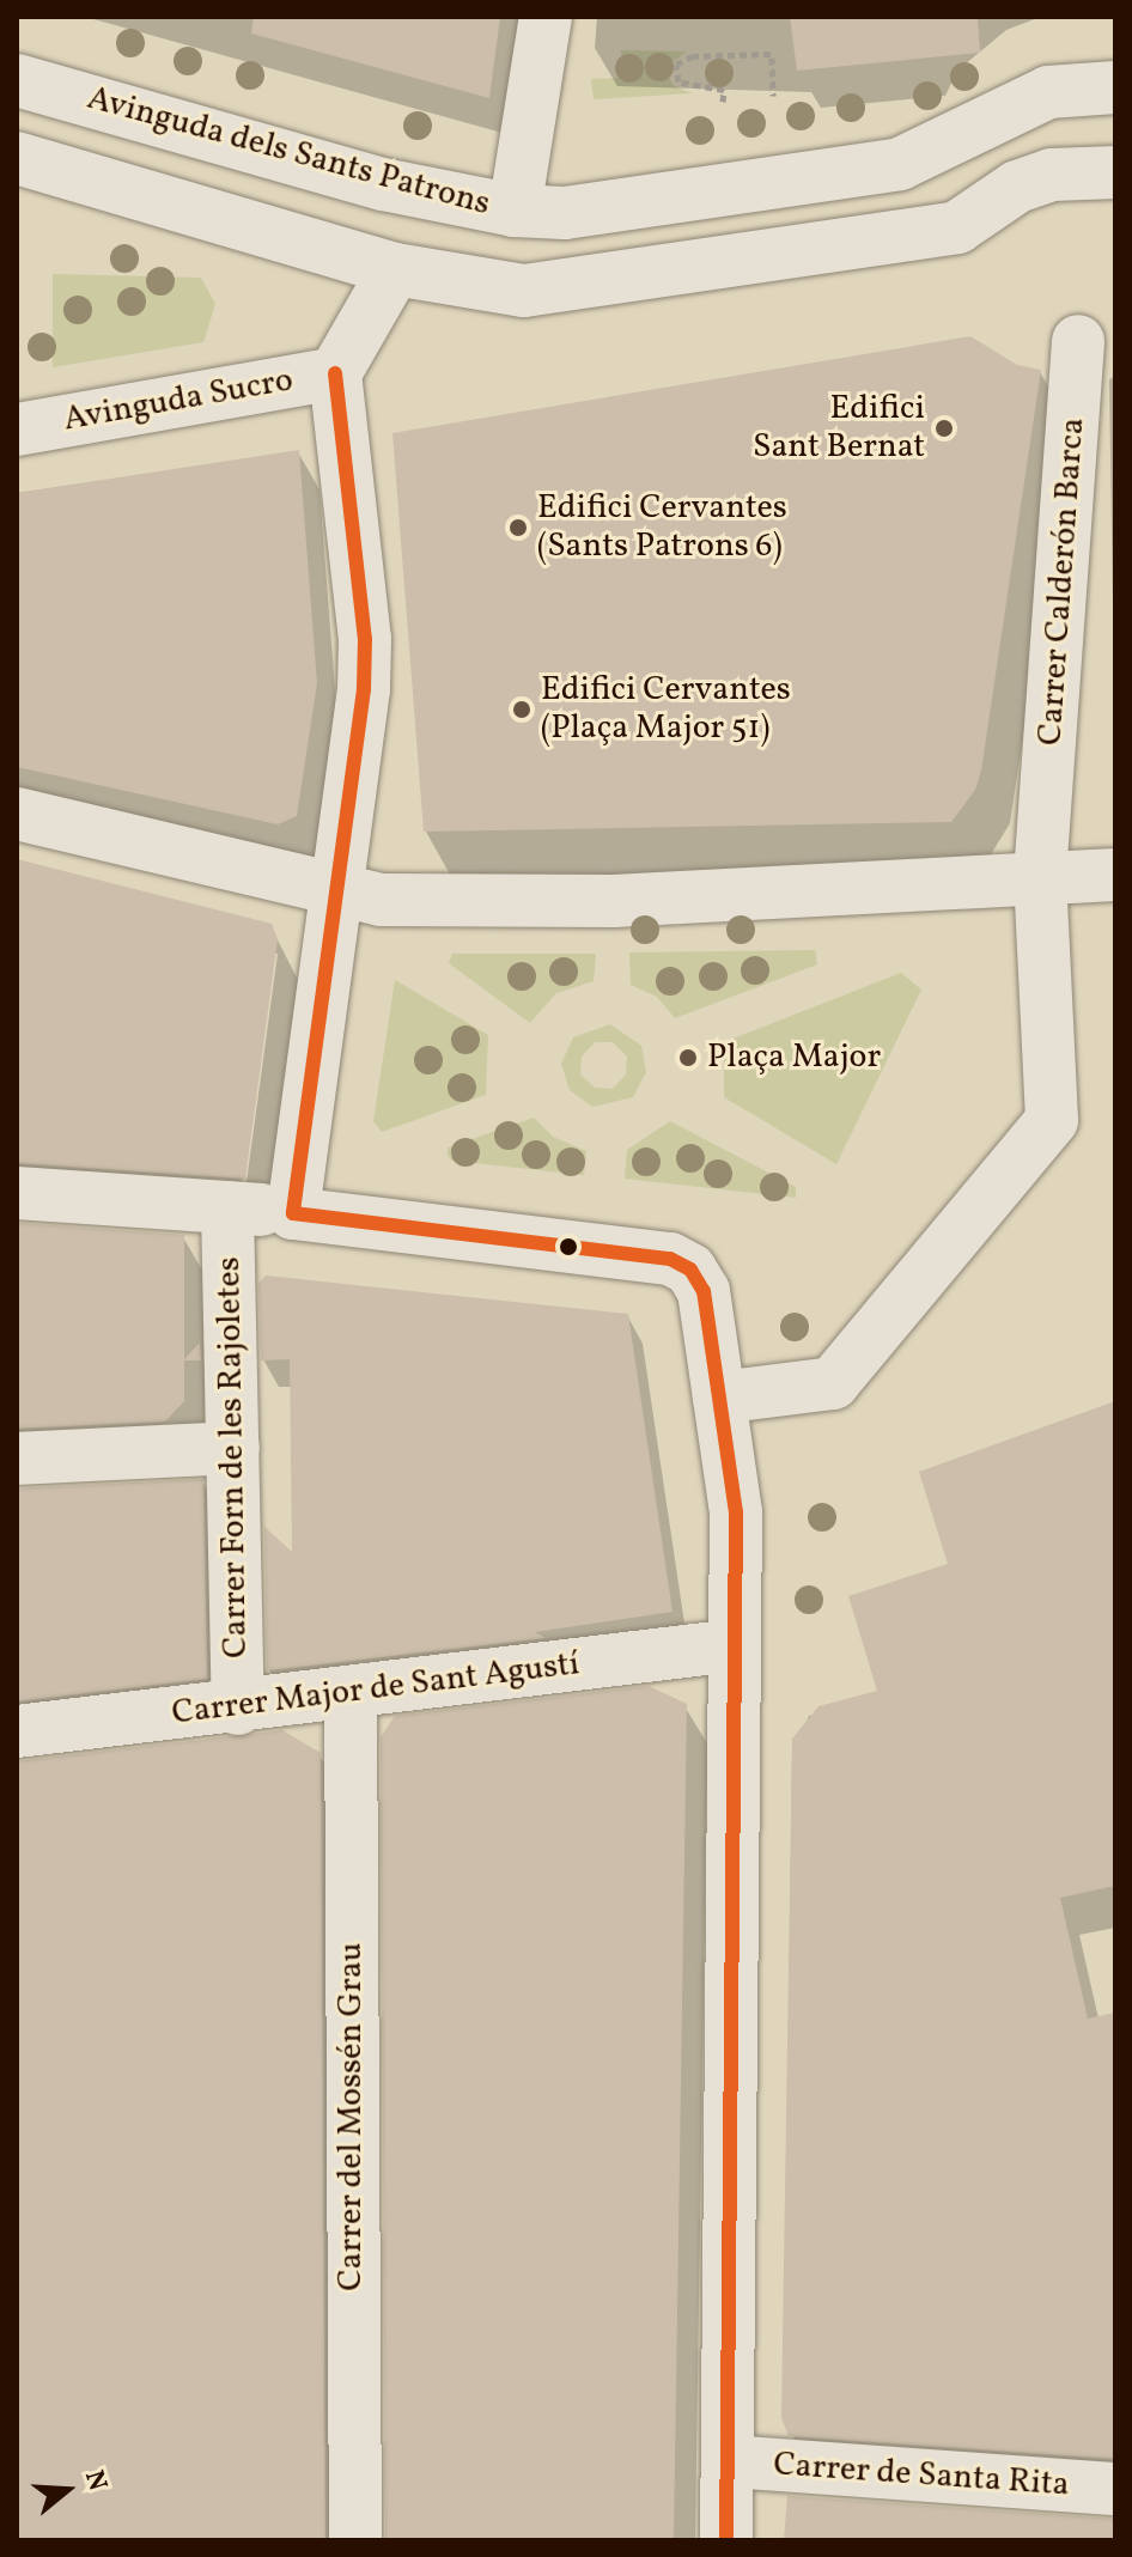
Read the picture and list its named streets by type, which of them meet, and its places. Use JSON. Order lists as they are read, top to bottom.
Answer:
{
  "streets": {
    "street": [
      "Avinguda dels Sants Patrons",
      "Avinguda Sucro",
      "Carrer Calderón Barca",
      "Carrer Forn de les Rajoletes",
      "Carrer Major de Sant Agustí",
      "Carrer del Mossén Grau",
      "Carrer de Santa Rita"
    ]
  },
  "crossings": [
    ["Carrer Forn de les Rajoletes", "Carrer Major de Sant Agustí"],
    ["Carrer Major de Sant Agustí", "Carrer del Mossén Grau"]
  ],
  "places": [
    "Edifici Sant Bernat",
    "Edifici Cervantes (Sants Patrons 6)",
    "Edifici Cervantes (Plaça Major 51)",
    "Plaça Major"
  ],
  "north": "right"
}
